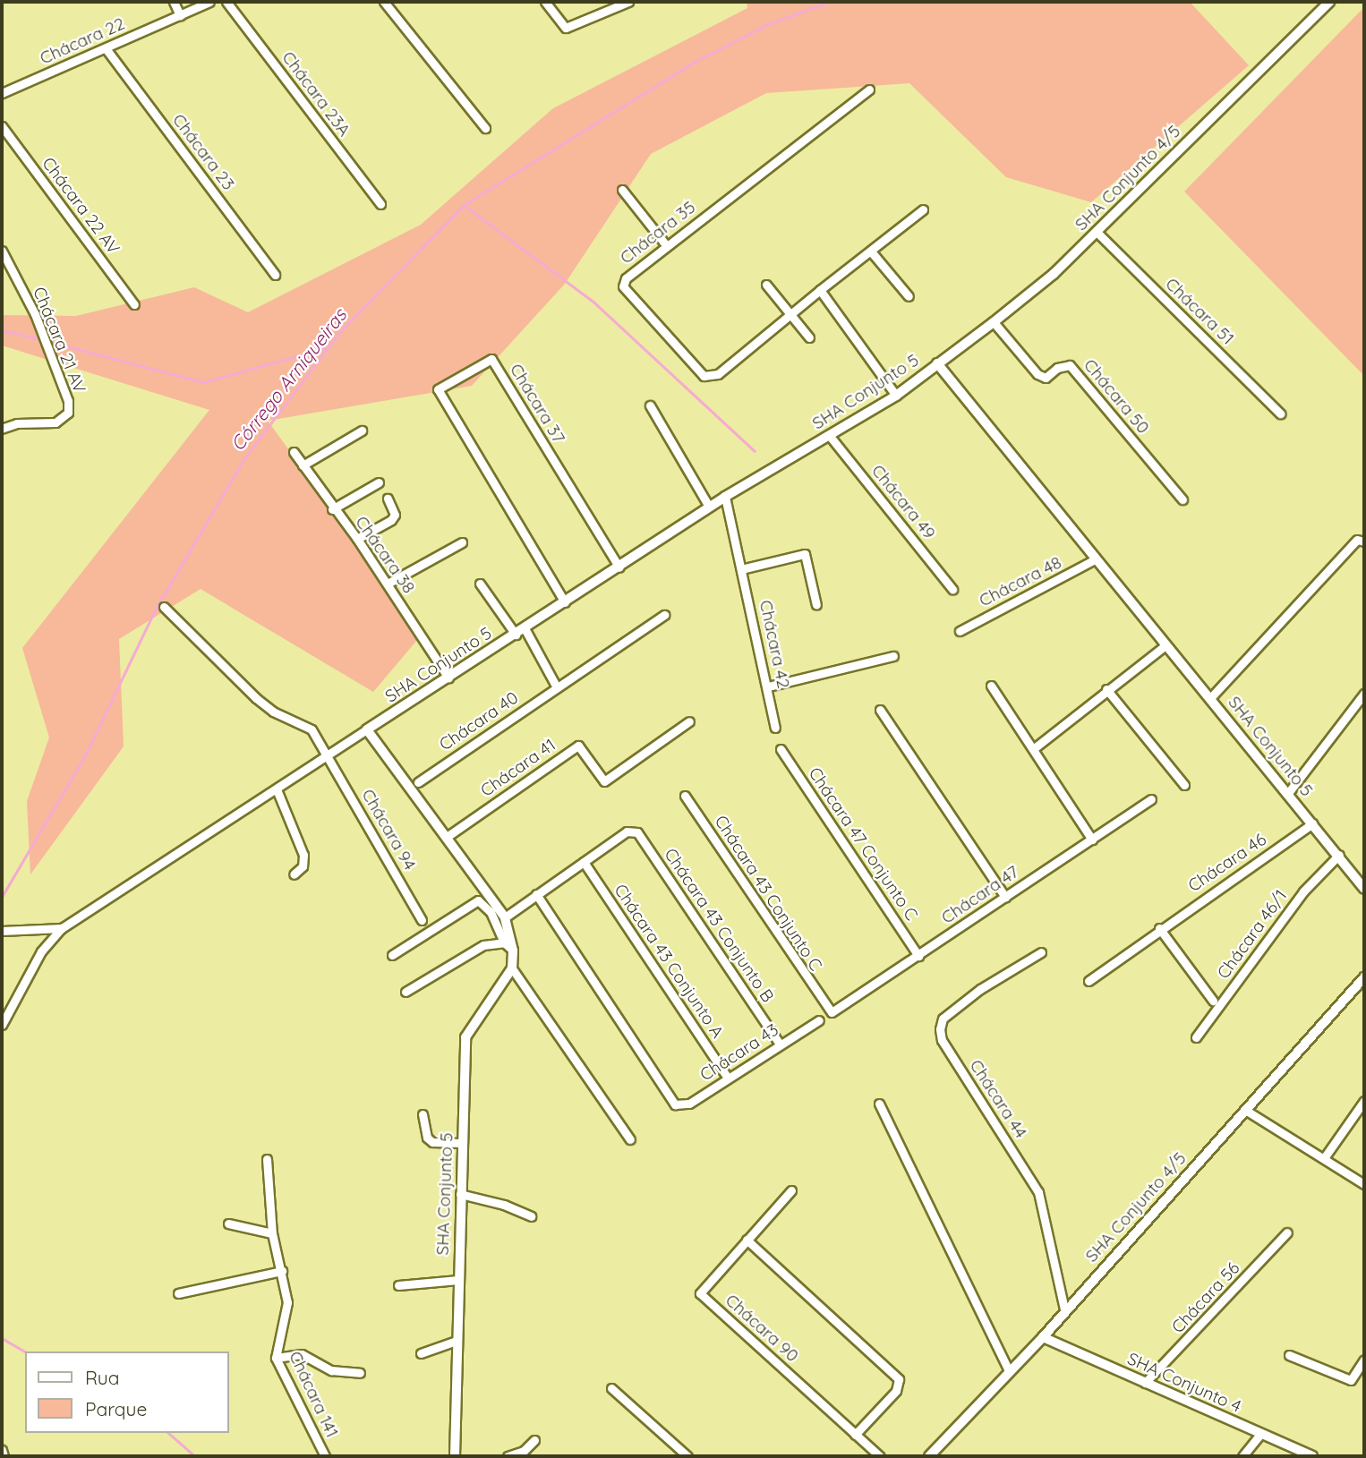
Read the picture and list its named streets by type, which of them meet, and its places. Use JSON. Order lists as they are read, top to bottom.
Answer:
{
  "streets": {
    "street": [
      "Chácara 22",
      "Chácara 23A",
      "Chácara 23",
      "SHA Conjunto 4/5",
      "Chácara 22 AV",
      "Chácara 35",
      "Chácara 51",
      "Chácara 21 AV",
      "SHA Conjunto 5",
      "Chácara 50",
      "Chácara 37",
      "Chácara 49",
      "Chácara 38",
      "Chácara 48",
      "Chácara 42",
      "Chácara 40",
      "Chácara 41",
      "Chácara 94",
      "Chácara 47 Conjunto C",
      "Chácara 46",
      "Chácara 43 Conjunto C",
      "Chácara 47",
      "Chácara 43 Conjunto B",
      "Chácara 46/1",
      "Chácara 43 Conjunto A",
      "Chácara 43",
      "Chácara 44",
      "Chácara 56",
      "Chácara 90",
      "SHA Conjunto 4",
      "Chácara 141"
    ]
  },
  "crossings": [
    ["Chácara 22", "Chácara 23"],
    ["SHA Conjunto 4/5", "Chácara 51"],
    ["SHA Conjunto 4/5", "SHA Conjunto 5"],
    ["SHA Conjunto 4/5", "Chácara 50"],
    ["SHA Conjunto 4/5", "Chácara 44"],
    ["SHA Conjunto 4/5", "SHA Conjunto 4"],
    ["SHA Conjunto 5", "Chácara 37"],
    ["SHA Conjunto 5", "Chácara 49"],
    ["SHA Conjunto 5", "Chácara 38"],
    ["SHA Conjunto 5", "Chácara 48"],
    ["SHA Conjunto 5", "Chácara 42"],
    ["SHA Conjunto 5", "Chácara 94"],
    ["SHA Conjunto 5", "Chácara 46"],
    ["SHA Conjunto 5", "Chácara 46/1"],
    ["Chácara 47 Conjunto C", "Chácara 47"],
    ["Chácara 43 Conjunto C", "Chácara 47"],
    ["Chácara 43 Conjunto B", "Chácara 43 Conjunto A"],
    ["Chácara 43 Conjunto B", "Chácara 43"],
    ["Chácara 43 Conjunto A", "Chácara 43"],
    ["Chácara 56", "SHA Conjunto 4"]
  ],
  "water": ["Córrego Arniqueiras"],
  "legend": ["Rua", "Parque"]
}
